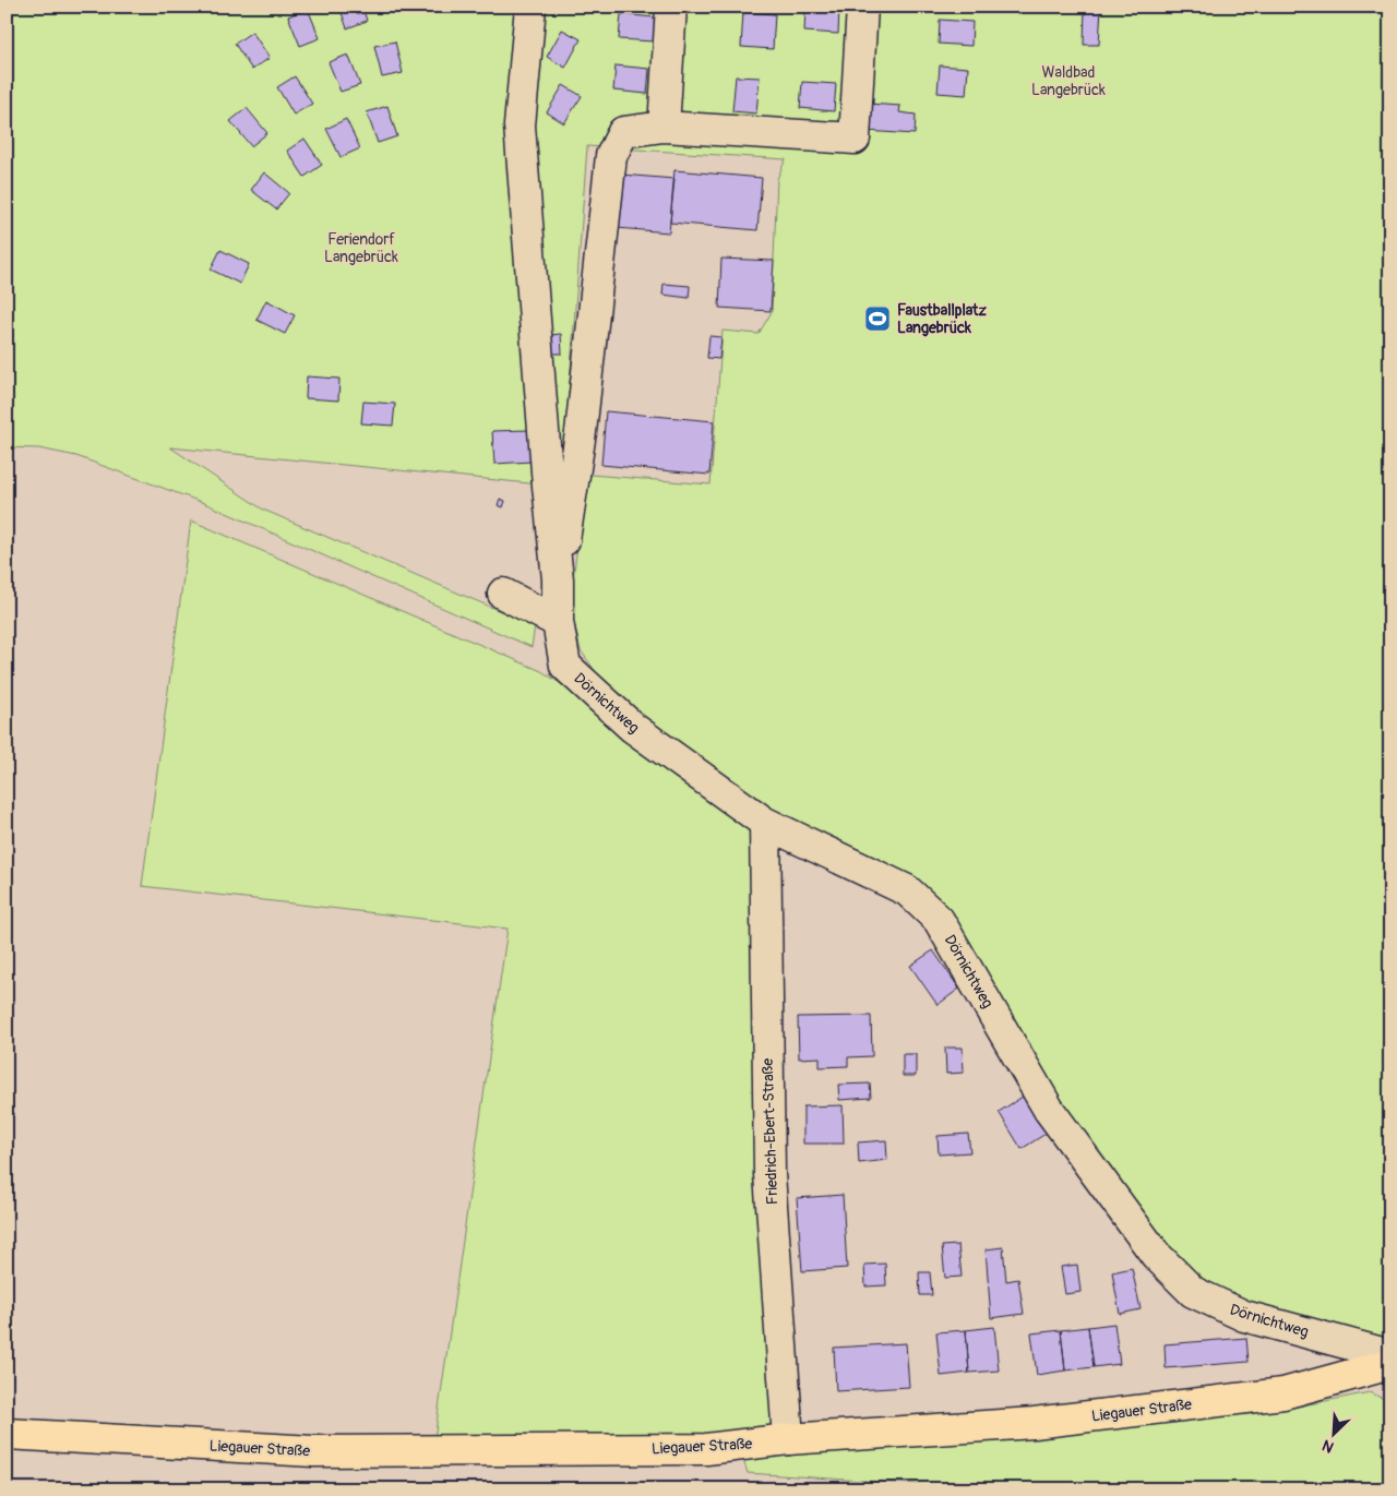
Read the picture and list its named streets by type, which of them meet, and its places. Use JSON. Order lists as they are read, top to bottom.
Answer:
{
  "streets": {
    "main road": ["Liegauer Straße"],
    "street": ["Dörnichtweg", "Friedrich-Ebert-Straße"]
  },
  "crossings": [
    ["Dörnichtweg", "Friedrich-Ebert-Straße"],
    ["Friedrich-Ebert-Straße", "Liegauer Straße"]
  ],
  "parks": ["Waldbad Langebrück", "Feriendorf Langebrück"],
  "places": {
    "sports": ["Faustballplatz Langebrück"]
  },
  "north": "bottom left"
}
